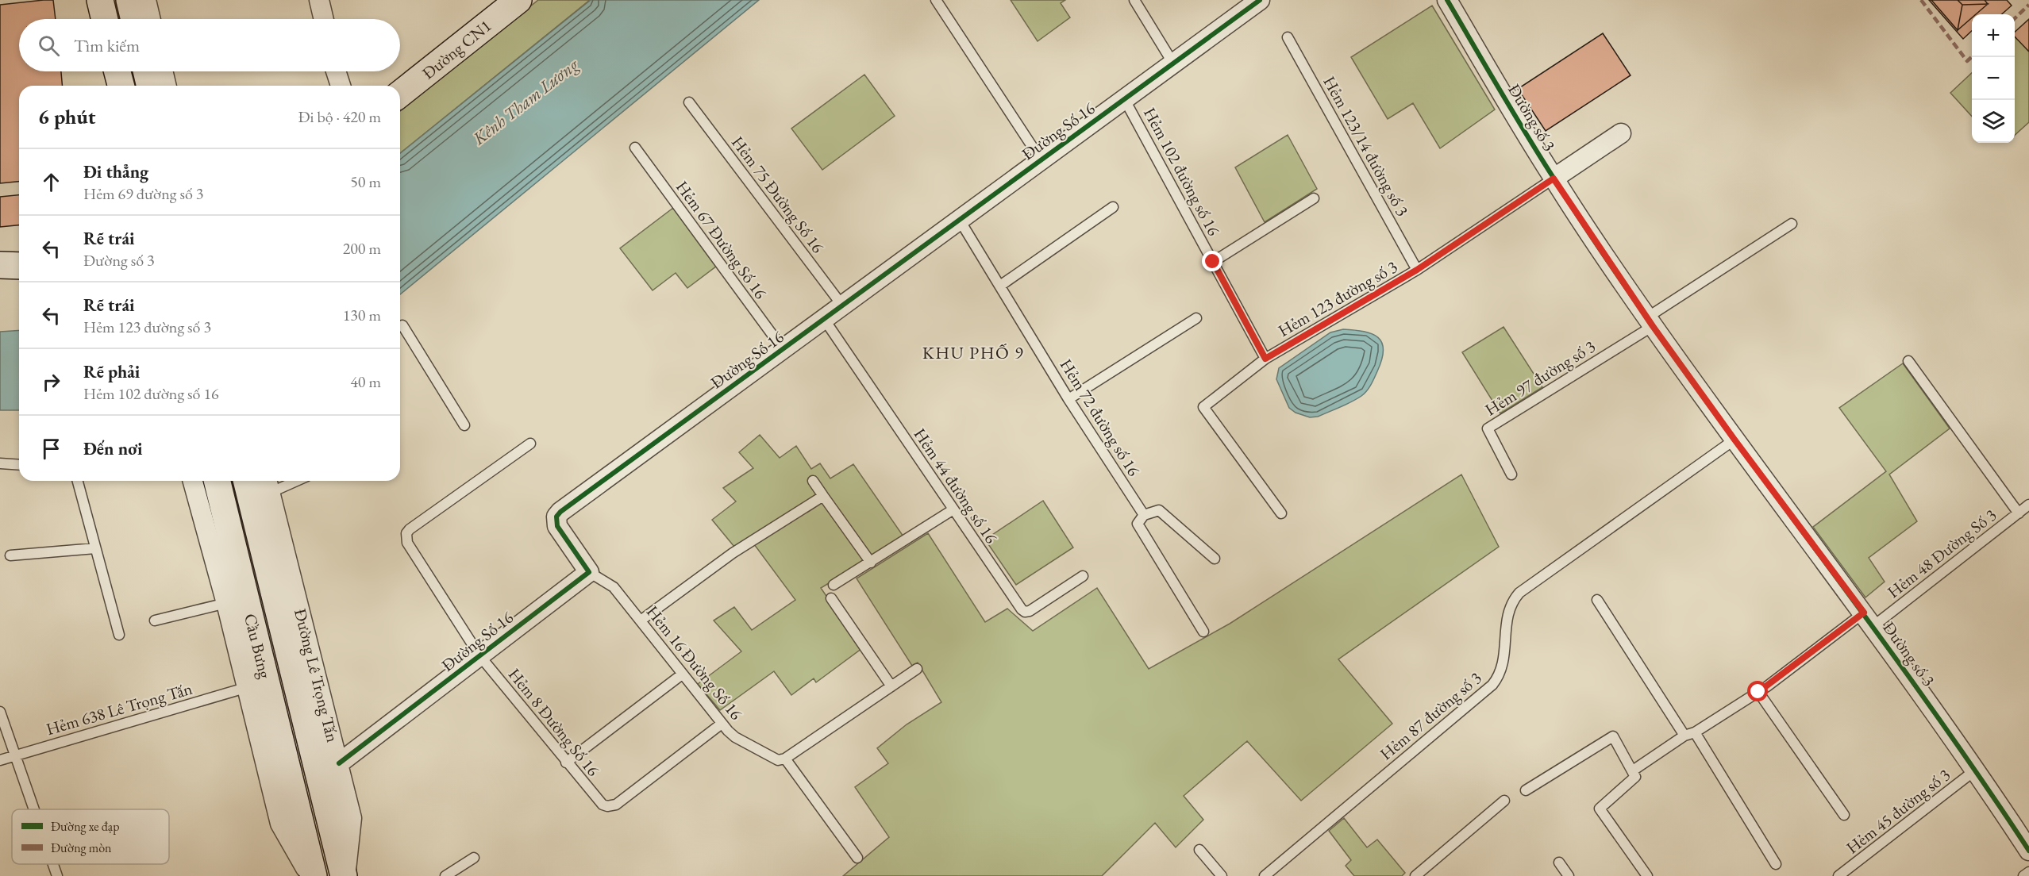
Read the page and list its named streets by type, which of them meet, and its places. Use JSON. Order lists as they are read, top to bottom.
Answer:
{
  "streets": {
    "main road": ["Đường CN1", "Cầu Bưng"],
    "street": ["Đường số 3", "Đường Số 16", "Đường Lê Trọng Tấn"],
    "lane": [
      "Hẻm 123/14 đường số 3",
      "Hẻm 102 đường số 16",
      "Hẻm 75 Đường Số 16",
      "Hẻm 67 Đường Số 16",
      "Hẻm 123 đường số 3",
      "Hẻm 97 đường số 3",
      "Hẻm 72 đường số 16",
      "Hẻm 44 đường số 16",
      "Hẻm 48 Đường Số 3",
      "Hẻm 16 Đường Số 16",
      "Hẻm 638 Lê Trọng Tấn",
      "Hẻm 87 đường số 3",
      "Hẻm 8 Đường Số 16",
      "Hẻm 45 đường số 3"
    ]
  },
  "crossings": [
    ["Đường số 3", "Hẻm 123 đường số 3"],
    ["Đường số 3", "Hẻm 97 đường số 3"],
    ["Đường số 3", "Hẻm 48 Đường Số 3"],
    ["Đường số 3", "Hẻm 87 đường số 3"],
    ["Đường số 3", "Hẻm 45 đường số 3"],
    ["Đường Số 16", "Hẻm 102 đường số 16"],
    ["Đường Số 16", "Hẻm 75 Đường Số 16"],
    ["Đường Số 16", "Hẻm 67 Đường Số 16"],
    ["Đường Số 16", "Hẻm 72 đường số 16"],
    ["Đường Số 16", "Hẻm 44 đường số 16"],
    ["Đường Số 16", "Hẻm 16 Đường Số 16"],
    ["Đường Số 16", "Đường Lê Trọng Tấn"],
    ["Đường Số 16", "Hẻm 8 Đường Số 16"],
    ["Hẻm 123/14 đường số 3", "Hẻm 123 đường số 3"],
    ["Hẻm 102 đường số 16", "Hẻm 123 đường số 3"],
    ["Cầu Bưng", "Đường Lê Trọng Tấn"],
    ["Hẻm 16 Đường Số 16", "Hẻm 8 Đường Số 16"]
  ],
  "districts": ["KHU PHỐ 9"],
  "water": ["Kênh Tham Lương"],
  "legend": ["Đường xe đạp", "Đường mòn"],
  "page": {
    "map_buttons": ["+", "−"],
    "search": "Tìm kiếm",
    "heading": ["6 phút", "Đi bộ · 420 m"],
    "list": [
      ["Đi thẳng", "Hẻm 69 đường số 3", "50 m"],
      ["Rẽ trái", "Đường số 3", "200 m"],
      ["Rẽ trái", "Hẻm 123 đường số 3", "130 m"],
      ["Rẽ phải", "Hẻm 102 đường số 16", "40 m"],
      "Đến nơi"
    ]
  }
}
